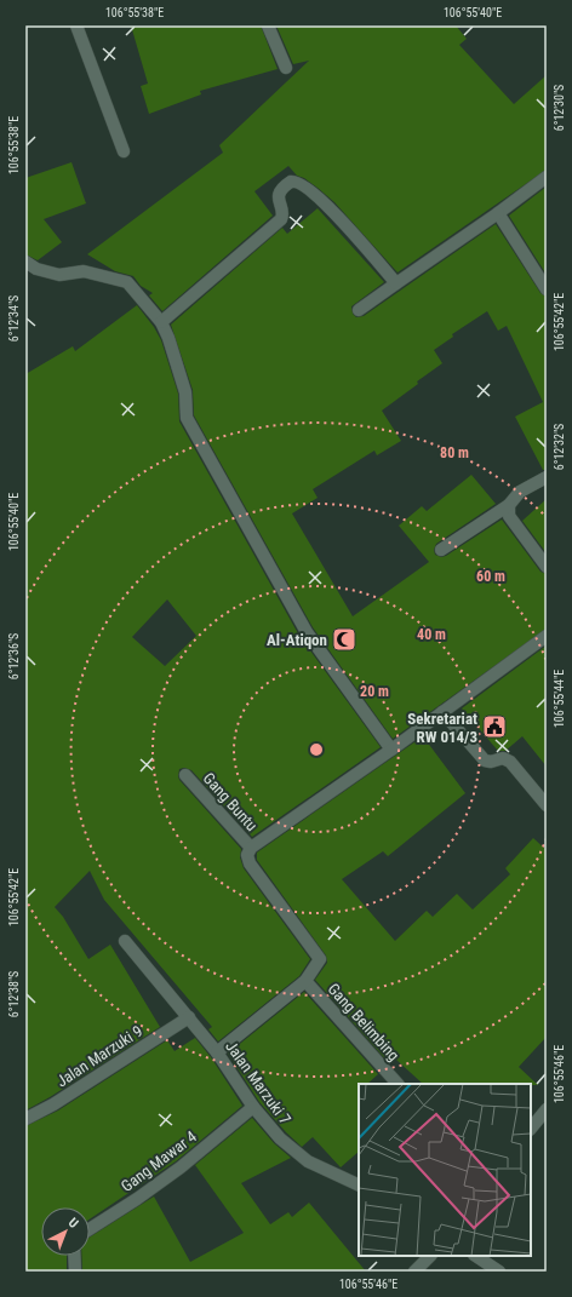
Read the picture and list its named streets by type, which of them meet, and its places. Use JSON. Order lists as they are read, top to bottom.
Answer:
{
  "streets": {
    "street": [
      "Gang Buntu",
      "Gang Belimbing",
      "Jalan Marzuki 9",
      "Jalan Marzuki 7",
      "Gang Mawar 4"
    ]
  },
  "crossings": [
    ["Jalan Marzuki 9", "Jalan Marzuki 7"],
    ["Jalan Marzuki 7", "Gang Mawar 4"]
  ],
  "places": {
    "mosque": ["Al-Atiqon"],
    "public building": ["Sekretariat RW 014/3"]
  },
  "north": "top right",
  "coordinates": [
    "106°55'38\"E",
    "106°55'40\"E",
    "6°12'30\"S",
    "6°12'34\"S",
    "106°55'42\"E",
    "6°12'32\"S",
    "6°12'36\"S",
    "106°55'44\"E",
    "6°12'38\"S",
    "106°55'46\"E"
  ],
  "rings": [
    "80 m",
    "60 m",
    "40 m",
    "20 m"
  ]
}
